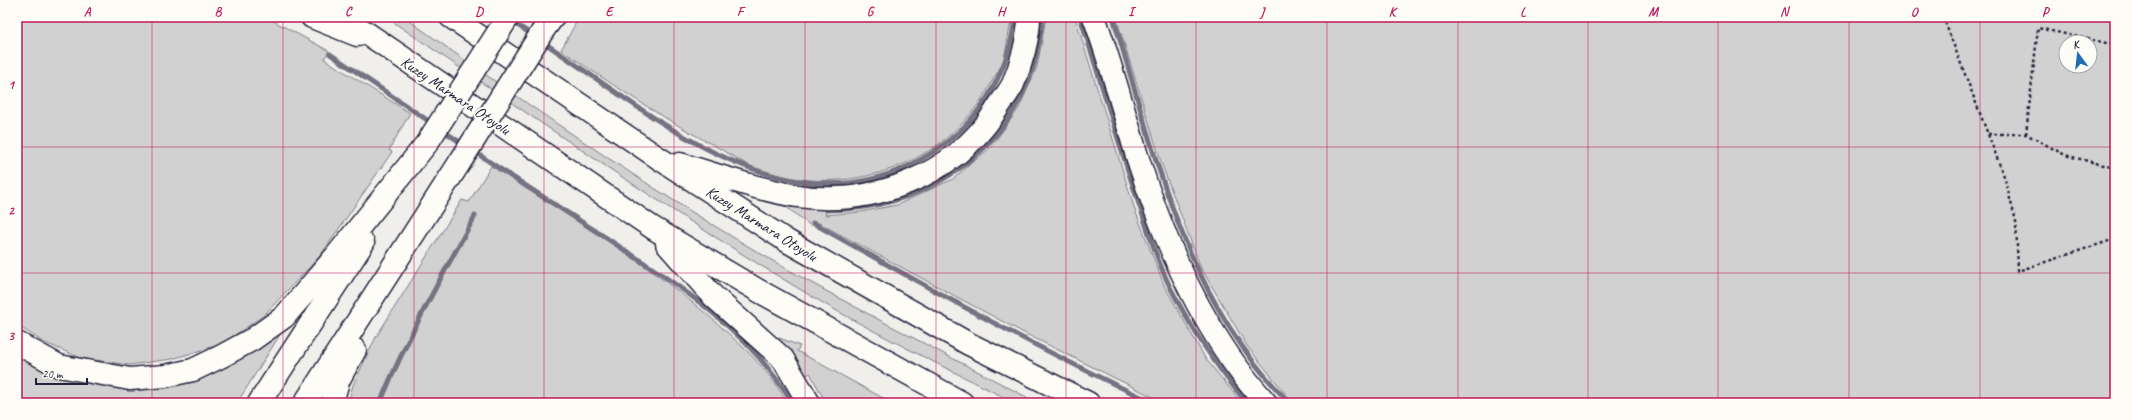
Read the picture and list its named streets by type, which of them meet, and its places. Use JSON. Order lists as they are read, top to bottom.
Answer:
{
  "streets": {
    "highway": ["Kuzey Marmara Otoyolu"]
  },
  "scale_bar": "20 m",
  "north": "top",
  "grid": {
    "columns": [
      "A",
      "B",
      "C",
      "D",
      "E",
      "F",
      "G",
      "H",
      "I",
      "J",
      "K",
      "L",
      "M",
      "N",
      "O",
      "P"
    ],
    "rows": ["1", "2", "3"]
  }
}
